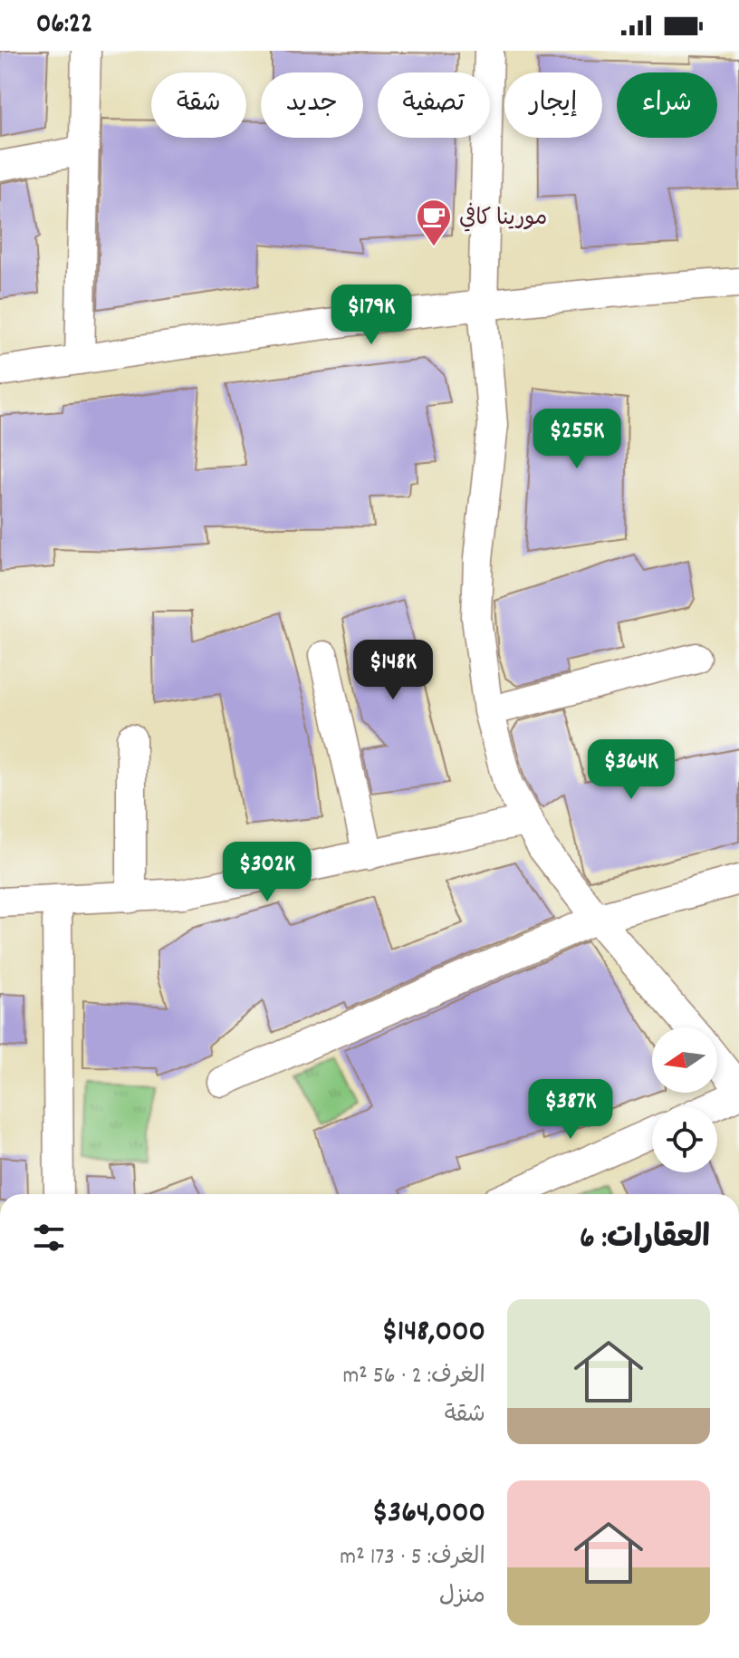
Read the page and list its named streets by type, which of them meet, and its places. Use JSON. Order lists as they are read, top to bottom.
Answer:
{
  "places": {
    "cafe": ["مورينا كافي"]
  },
  "north": "left",
  "page": {
    "status": "06:22",
    "chip": [
      "شراء",
      "إيجار",
      "تصفية",
      "جديد",
      "شقة"
    ],
    "price": [
      "$179K",
      "$255K",
      "$148K",
      "$364K",
      "$302K",
      "$387K"
    ],
    "heading": "العقارات: 6",
    "list": [
      {
        "name": "$148,000",
        "note": "الغرف: 2 · 56 m² · شقة"
      },
      {
        "name": "$364,000",
        "note": "الغرف: 5 · 173 m² · منزل"
      }
    ]
  }
}
